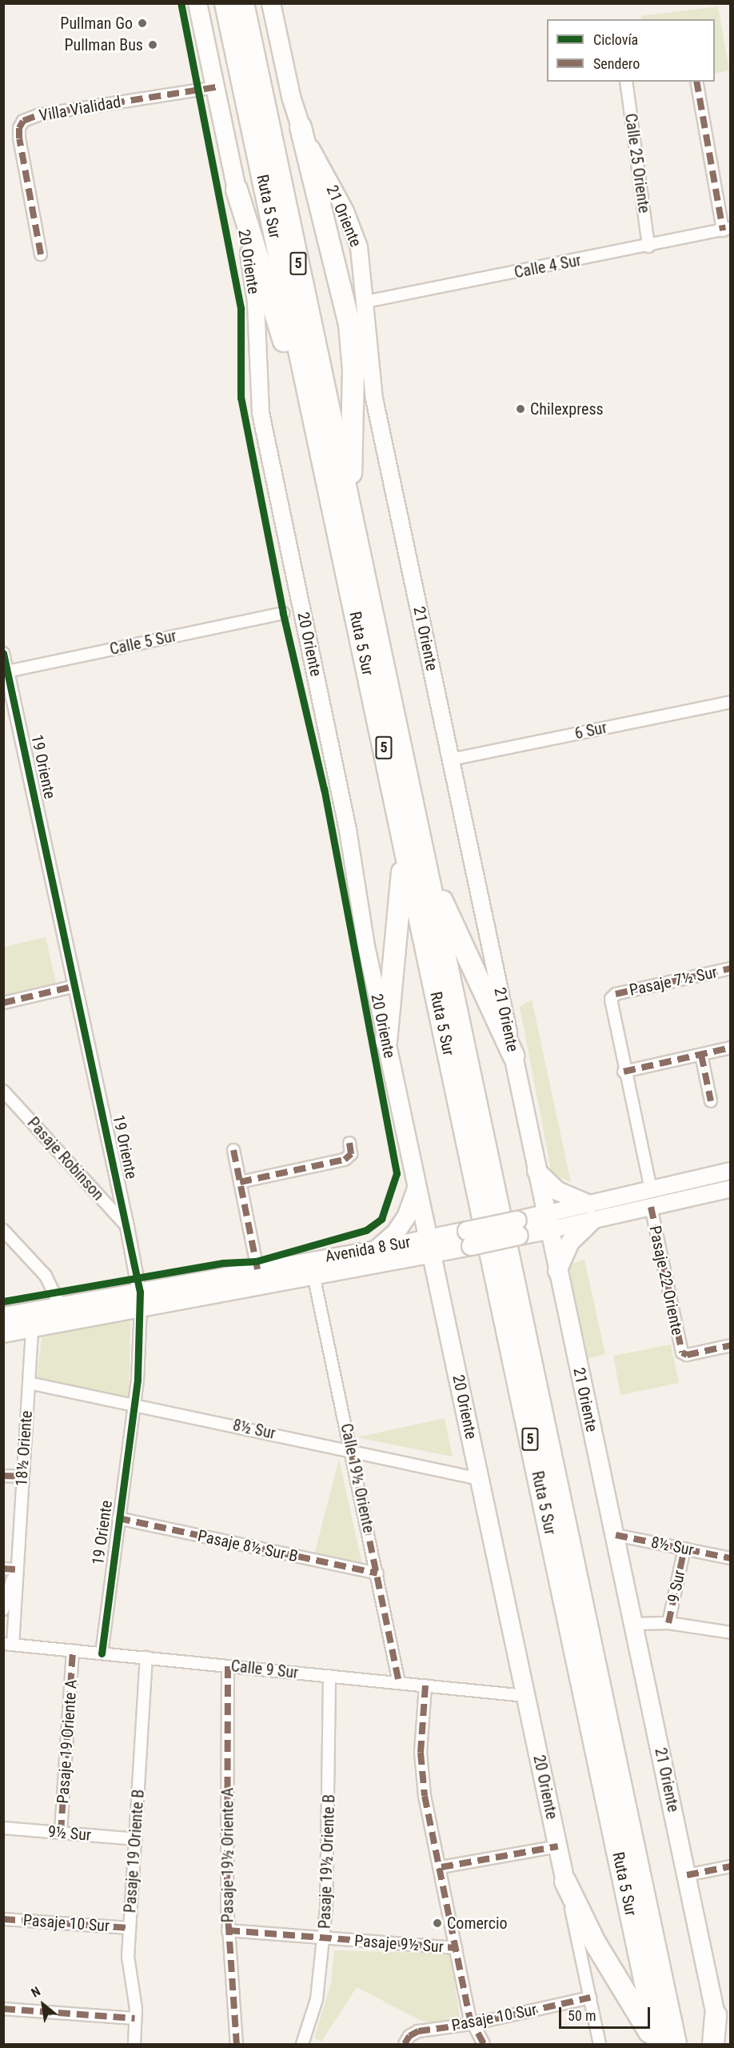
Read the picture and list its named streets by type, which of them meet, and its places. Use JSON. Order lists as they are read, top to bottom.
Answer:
{
  "streets": {
    "highway": ["Ruta 5 Sur", "5"],
    "main road": ["21 Oriente", "20 Oriente", "Avenida 8 Sur"],
    "street": [
      "Villa Vialidad",
      "Calle 25 Oriente",
      "Calle 4 Sur",
      "Calle 5 Sur",
      "6 Sur",
      "19 Oriente",
      "Pasaje 7½ Sur",
      "Pasaje Robinson",
      "Pasaje 22 Oriente",
      "8½ Sur",
      "18½ Oriente",
      "Calle 19½ Oriente",
      "Pasaje 8½ Sur B",
      "9 Sur",
      "Calle 9 Sur",
      "Pasaje 19 Oriente A",
      "9½ Sur",
      "Pasaje 19 Oriente B",
      "Pasaje 19½ Oriente A",
      "Pasaje 19½ Oriente B",
      "Pasaje 10 Sur",
      "Pasaje 9½ Sur"
    ]
  },
  "crossings": [
    ["Villa Vialidad", "20 Oriente"],
    ["Calle 25 Oriente", "Calle 4 Sur"],
    ["21 Oriente", "Calle 4 Sur"],
    ["21 Oriente", "6 Sur"],
    ["21 Oriente", "Avenida 8 Sur"],
    ["21 Oriente", "8½ Sur"],
    ["21 Oriente", "9 Sur"],
    ["20 Oriente", "Avenida 8 Sur"],
    ["20 Oriente", "8½ Sur"],
    ["20 Oriente", "Calle 9 Sur"],
    ["20 Oriente", "Pasaje 10 Sur"],
    ["Calle 5 Sur", "19 Oriente"],
    ["19 Oriente", "Pasaje Robinson"],
    ["19 Oriente", "Avenida 8 Sur"],
    ["19 Oriente", "8½ Sur"],
    ["19 Oriente", "Pasaje 8½ Sur B"],
    ["19 Oriente", "Calle 9 Sur"],
    ["Avenida 8 Sur", "Pasaje 22 Oriente"],
    ["Avenida 8 Sur", "18½ Oriente"],
    ["Avenida 8 Sur", "Calle 19½ Oriente"],
    ["8½ Sur", "18½ Oriente"],
    ["8½ Sur", "Calle 19½ Oriente"],
    ["8½ Sur", "9 Sur"],
    ["18½ Oriente", "Calle 9 Sur"],
    ["Calle 19½ Oriente", "Pasaje 8½ Sur B"],
    ["Calle 19½ Oriente", "Calle 9 Sur"],
    ["Calle 9 Sur", "Pasaje 19 Oriente A"],
    ["Calle 9 Sur", "Pasaje 19 Oriente B"],
    ["Calle 9 Sur", "Pasaje 19½ Oriente A"],
    ["Calle 9 Sur", "Pasaje 19½ Oriente B"],
    ["Pasaje 19 Oriente A", "9½ Sur"],
    ["9½ Sur", "Pasaje 19 Oriente B"],
    ["Pasaje 19 Oriente B", "Pasaje 10 Sur"],
    ["Pasaje 19½ Oriente A", "Pasaje 9½ Sur"],
    ["Pasaje 19½ Oriente B", "Pasaje 9½ Sur"]
  ],
  "places": [
    "Pullman Go",
    "Pullman Bus",
    "Chilexpress",
    "Comercio"
  ],
  "legend": ["Ciclovía", "Sendero"],
  "scale_bar": "50 m",
  "north": "top left"
}
